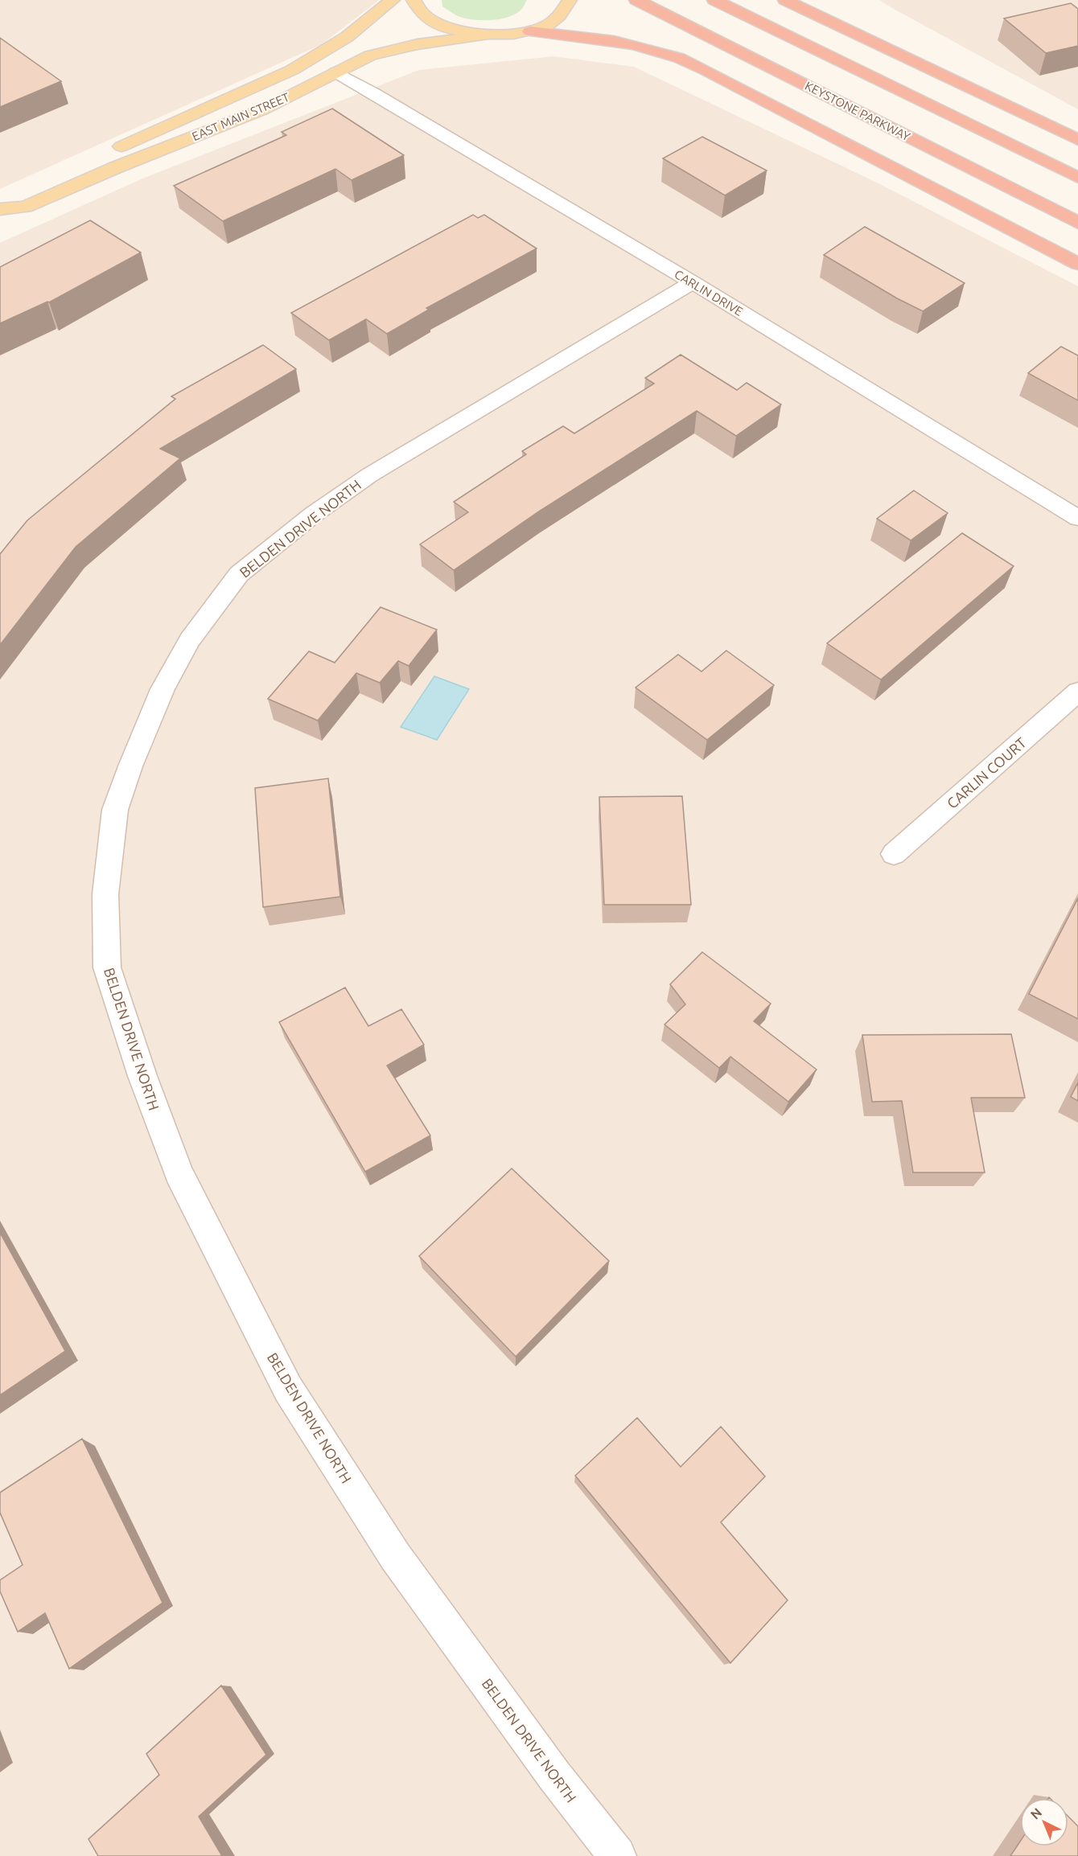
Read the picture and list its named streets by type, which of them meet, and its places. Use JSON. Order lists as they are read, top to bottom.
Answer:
{
  "streets": {
    "highway": ["KEYSTONE PARKWAY"],
    "main road": ["EAST MAIN STREET"],
    "street": ["CARLIN DRIVE", "BELDEN DRIVE NORTH", "CARLIN COURT"]
  },
  "crossings": [
    ["EAST MAIN STREET", "CARLIN DRIVE"],
    ["CARLIN DRIVE", "BELDEN DRIVE NORTH"]
  ],
  "north": "top left"
}
